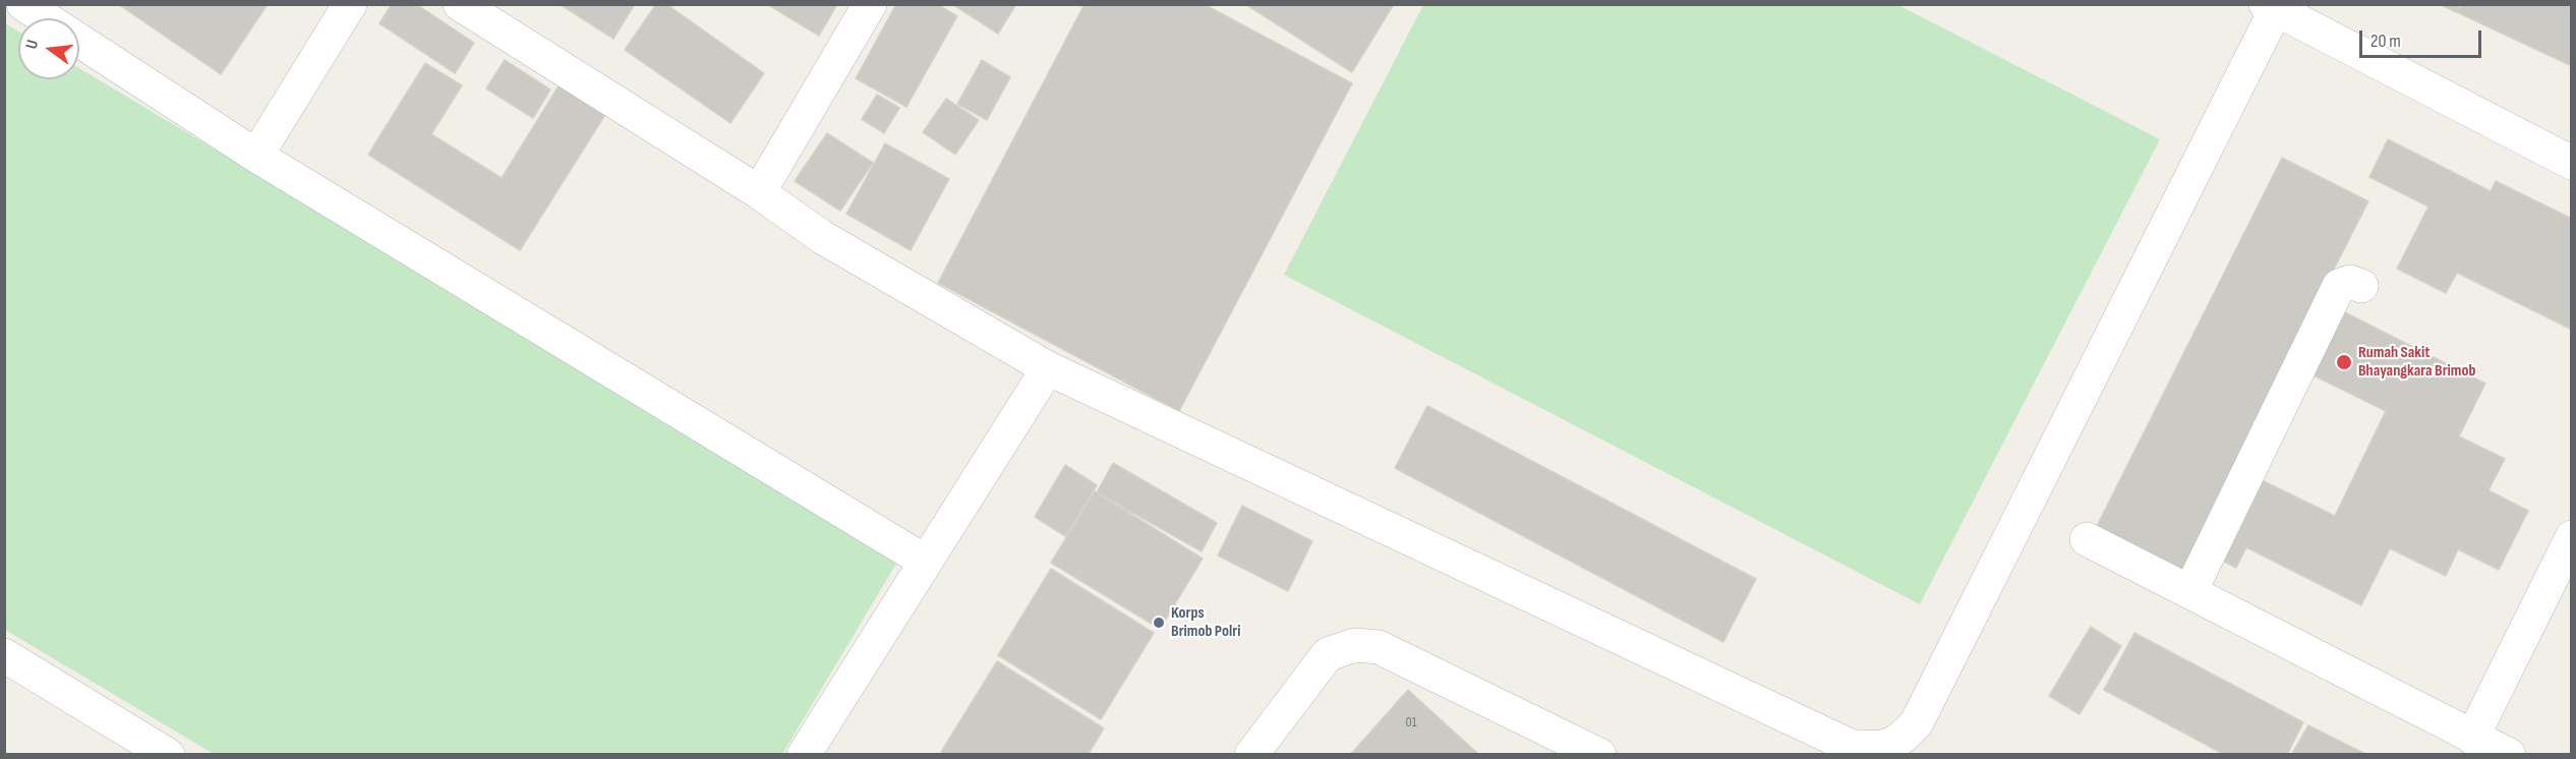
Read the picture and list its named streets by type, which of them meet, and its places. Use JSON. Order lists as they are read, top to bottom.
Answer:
{
  "places": ["Rumah Sakit Bhayangkara Brimob", "Korps Brimob Polri"],
  "house_numbers": ["01"],
  "scale_bar": "20 m",
  "north": "left"
}
